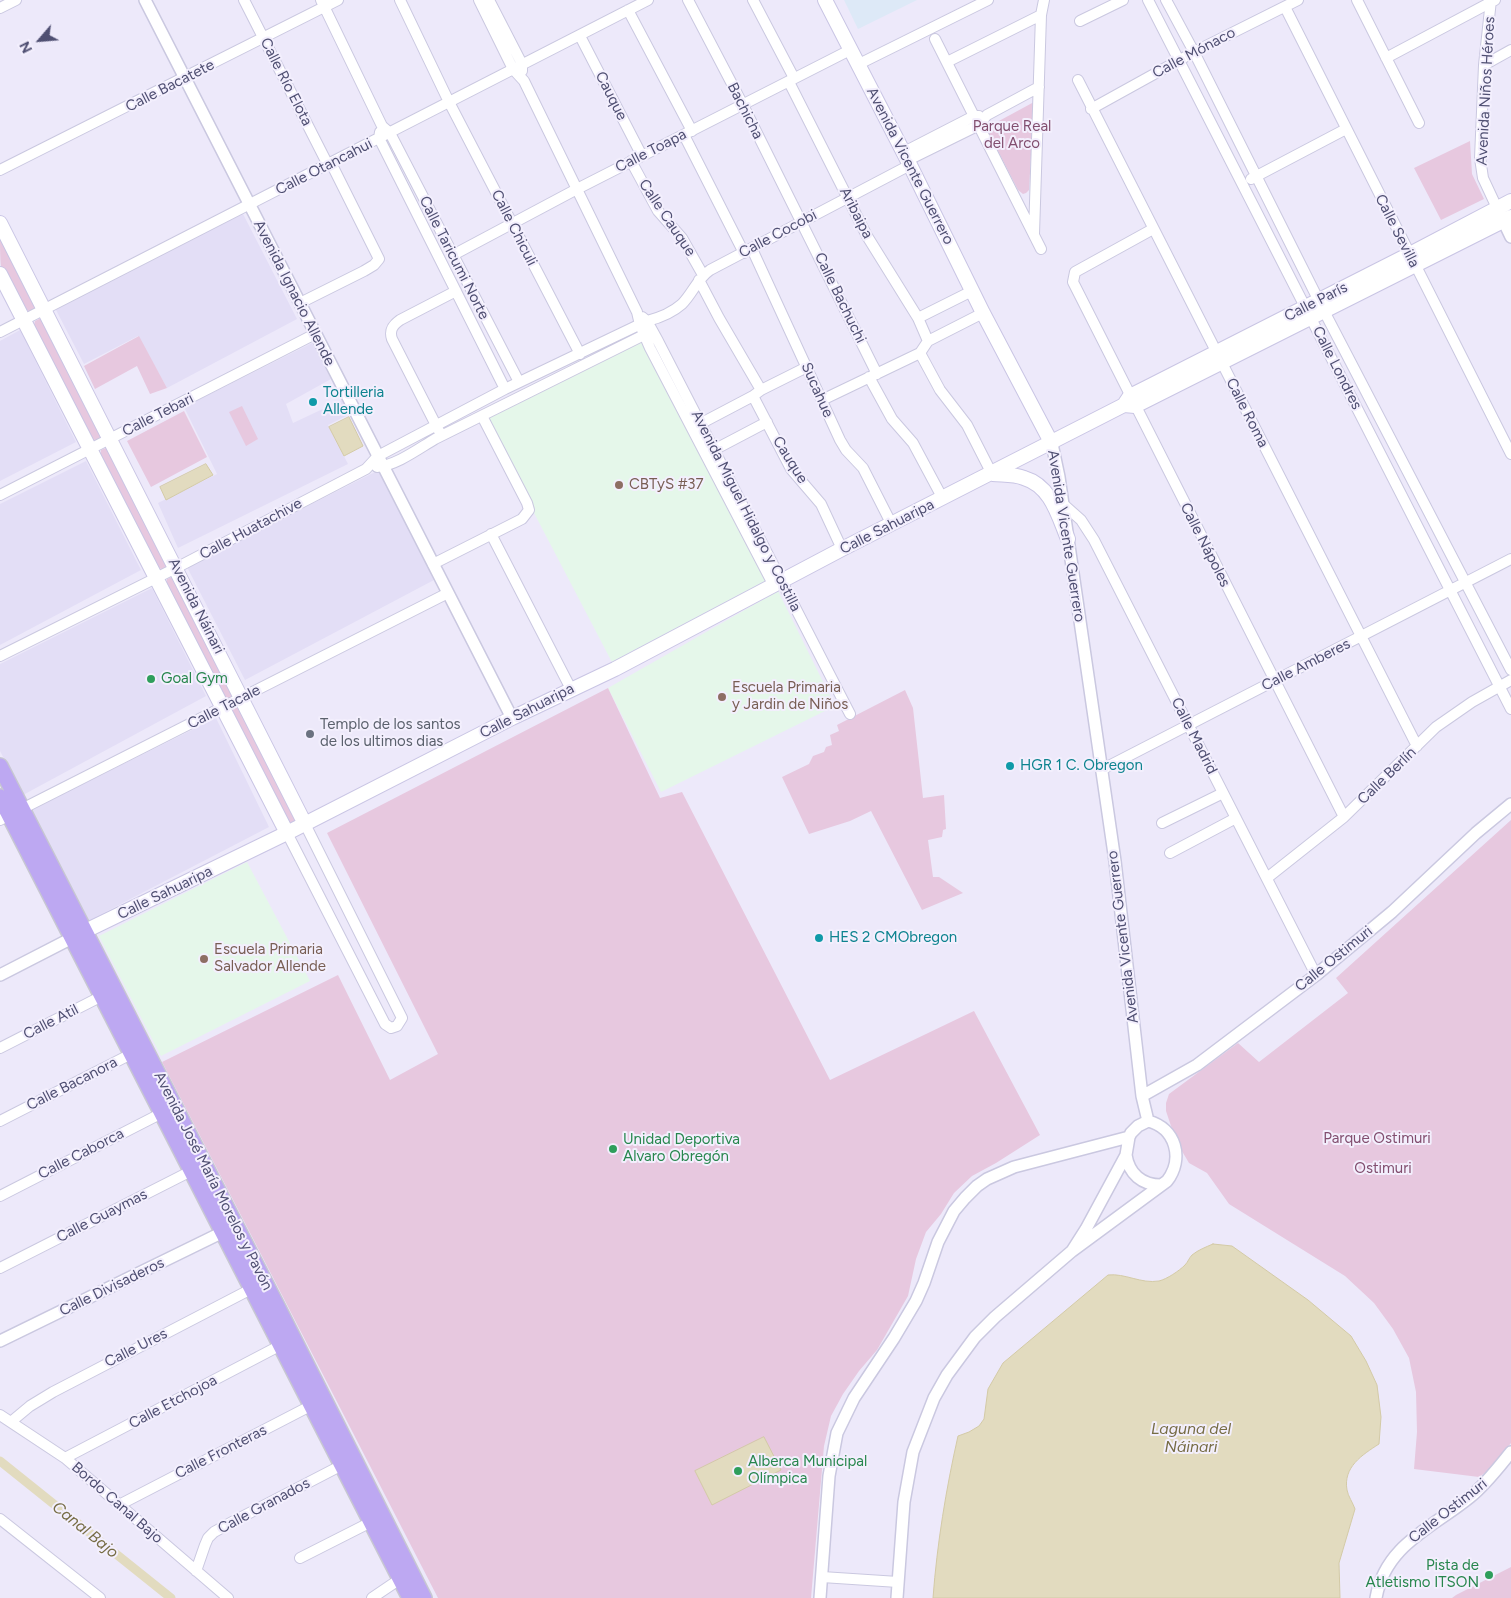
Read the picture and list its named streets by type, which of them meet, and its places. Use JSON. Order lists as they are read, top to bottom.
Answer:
{
  "streets": {
    "main road": [
      "Avenida Vicente Guerrero",
      "Calle París",
      "Calle Sahuaripa",
      "Avenida Náinari",
      "Avenida José María Morelos y Pavón"
    ],
    "street": [
      "Calle Mónaco",
      "Calle Río Elota",
      "Calle Bacatete",
      "Avenida Niños Héroes",
      "Cauque",
      "Bachicha",
      "Calle Toapa",
      "Calle Otancahui",
      "Aribaipa",
      "Calle Cauque",
      "Calle Chiculi",
      "Calle Sevilla",
      "Calle Cocobi",
      "Calle Taricumi Norte",
      "Avenida Ignacio Allende",
      "Calle Bachuchi",
      "Calle Londres",
      "Sucahue",
      "Calle Roma",
      "Calle Tebari",
      "Avenida Miguel Hidalgo y Costilla",
      "Calle Huatachive",
      "Calle Nápoles",
      "Calle Amberes",
      "Calle Tacale",
      "Calle Madrid",
      "Calle Berlín",
      "Calle Ostimuri",
      "Calle Atil",
      "Calle Bacanora",
      "Calle Caborca",
      "Calle Guaymas",
      "Calle Divisaderos",
      "Calle Ures",
      "Calle Etchojoa",
      "Calle Fronteras",
      "Bordo Canal Bajo",
      "Calle Granados"
    ]
  },
  "crossings": [
    ["Calle Mónaco", "Calle Sevilla"],
    ["Calle Mónaco", "Calle Londres"],
    ["Calle Mónaco", "Calle Roma"],
    ["Calle Río Elota", "Calle Bacatete"],
    ["Calle Río Elota", "Calle Otancahui"],
    ["Calle Río Elota", "Avenida Ignacio Allende"],
    ["Calle Bacatete", "Calle Taricumi Norte"],
    ["Calle Bacatete", "Avenida Ignacio Allende"],
    ["Avenida Niños Héroes", "Calle París"],
    ["Cauque", "Calle Toapa"],
    ["Cauque", "Calle Otancahui"],
    ["Cauque", "Calle Cauque"],
    ["Cauque", "Calle Sahuaripa"],
    ["Bachicha", "Calle Toapa"],
    ["Bachicha", "Calle Cocobi"],
    ["Bachicha", "Calle Bachuchi"],
    ["Calle Toapa", "Avenida Vicente Guerrero"],
    ["Calle Toapa", "Aribaipa"],
    ["Calle Toapa", "Calle Cauque"],
    ["Calle Toapa", "Calle Chiculi"],
    ["Calle Toapa", "Calle Taricumi Norte"],
    ["Calle Toapa", "Sucahue"],
    ["Calle Toapa", "Avenida Miguel Hidalgo y Costilla"],
    ["Avenida Vicente Guerrero", "Calle Cocobi"],
    ["Avenida Vicente Guerrero", "Calle París"],
    ["Avenida Vicente Guerrero", "Calle Sahuaripa"],
    ["Avenida Vicente Guerrero", "Calle Amberes"],
    ["Avenida Vicente Guerrero", "Calle Madrid"],
    ["Avenida Vicente Guerrero", "Calle Ostimuri"],
    ["Calle Otancahui", "Calle Chiculi"],
    ["Calle Otancahui", "Calle Taricumi Norte"],
    ["Calle Otancahui", "Avenida Ignacio Allende"],
    ["Calle Otancahui", "Sucahue"],
    ["Calle Otancahui", "Avenida Miguel Hidalgo y Costilla"],
    ["Calle Otancahui", "Avenida Náinari"],
    ["Aribaipa", "Calle Cocobi"],
    ["Calle Cauque", "Calle Cocobi"],
    ["Calle Chiculi", "Calle Huatachive"],
    ["Calle Sevilla", "Calle París"],
    ["Calle Cocobi", "Calle Bachuchi"],
    ["Calle Cocobi", "Sucahue"],
    ["Calle Cocobi", "Avenida Miguel Hidalgo y Costilla"],
    ["Calle Cocobi", "Calle Huatachive"],
    ["Calle Taricumi Norte", "Calle Huatachive"],
    ["Avenida Ignacio Allende", "Calle Tebari"],
    ["Avenida Ignacio Allende", "Calle Sahuaripa"],
    ["Avenida Ignacio Allende", "Calle Huatachive"],
    ["Avenida Ignacio Allende", "Calle Tacale"],
    ["Calle Bachuchi", "Calle Sahuaripa"],
    ["Calle París", "Calle Londres"],
    ["Calle París", "Calle Roma"],
    ["Calle París", "Calle Sahuaripa"],
    ["Calle París", "Calle Nápoles"],
    ["Calle Londres", "Calle Amberes"],
    ["Calle Londres", "Calle Berlín"],
    ["Sucahue", "Calle Sahuaripa"],
    ["Calle Roma", "Calle Nápoles"],
    ["Calle Roma", "Calle Amberes"],
    ["Calle Roma", "Calle Berlín"],
    ["Calle Tebari", "Avenida Náinari"],
    ["Avenida Miguel Hidalgo y Costilla", "Calle Sahuaripa"],
    ["Avenida Miguel Hidalgo y Costilla", "Calle Huatachive"],
    ["Calle Sahuaripa", "Avenida Náinari"],
    ["Calle Sahuaripa", "Avenida José María Morelos y Pavón"],
    ["Calle Huatachive", "Avenida Náinari"],
    ["Calle Nápoles", "Calle Amberes"],
    ["Calle Nápoles", "Calle Berlín"],
    ["Avenida Náinari", "Calle Tacale"],
    ["Calle Amberes", "Calle Madrid"],
    ["Calle Tacale", "Avenida José María Morelos y Pavón"],
    ["Calle Madrid", "Calle Berlín"],
    ["Calle Madrid", "Calle Ostimuri"],
    ["Calle Atil", "Avenida José María Morelos y Pavón"],
    ["Calle Bacanora", "Avenida José María Morelos y Pavón"],
    ["Calle Caborca", "Avenida José María Morelos y Pavón"],
    ["Avenida José María Morelos y Pavón", "Calle Guaymas"],
    ["Avenida José María Morelos y Pavón", "Calle Divisaderos"],
    ["Avenida José María Morelos y Pavón", "Calle Ures"],
    ["Avenida José María Morelos y Pavón", "Calle Etchojoa"],
    ["Avenida José María Morelos y Pavón", "Calle Fronteras"],
    ["Avenida José María Morelos y Pavón", "Calle Granados"],
    ["Calle Ures", "Bordo Canal Bajo"],
    ["Calle Etchojoa", "Bordo Canal Bajo"],
    ["Calle Fronteras", "Bordo Canal Bajo"],
    ["Bordo Canal Bajo", "Calle Granados"]
  ],
  "water": ["Laguna del Náinari", "Canal Bajo"],
  "parks": ["Parque Real del Arco", "Parque Ostimuri", "Ostimuri"],
  "places": [
    "Tortilleria Allende",
    "CBTyS #37",
    "Goal Gym",
    "Escuela Primaria y Jardin de Niños",
    "Templo de los santos de los ultimos dias",
    "HGR 1 C. Obregon",
    "HES 2 CMObregon",
    "Escuela Primaria Salvador Allende",
    "Unidad Deportiva Alvaro Obregón",
    "Alberca Municipal Olímpica",
    "Pista de Atletismo ITSON"
  ],
  "north": "bottom left"
}
